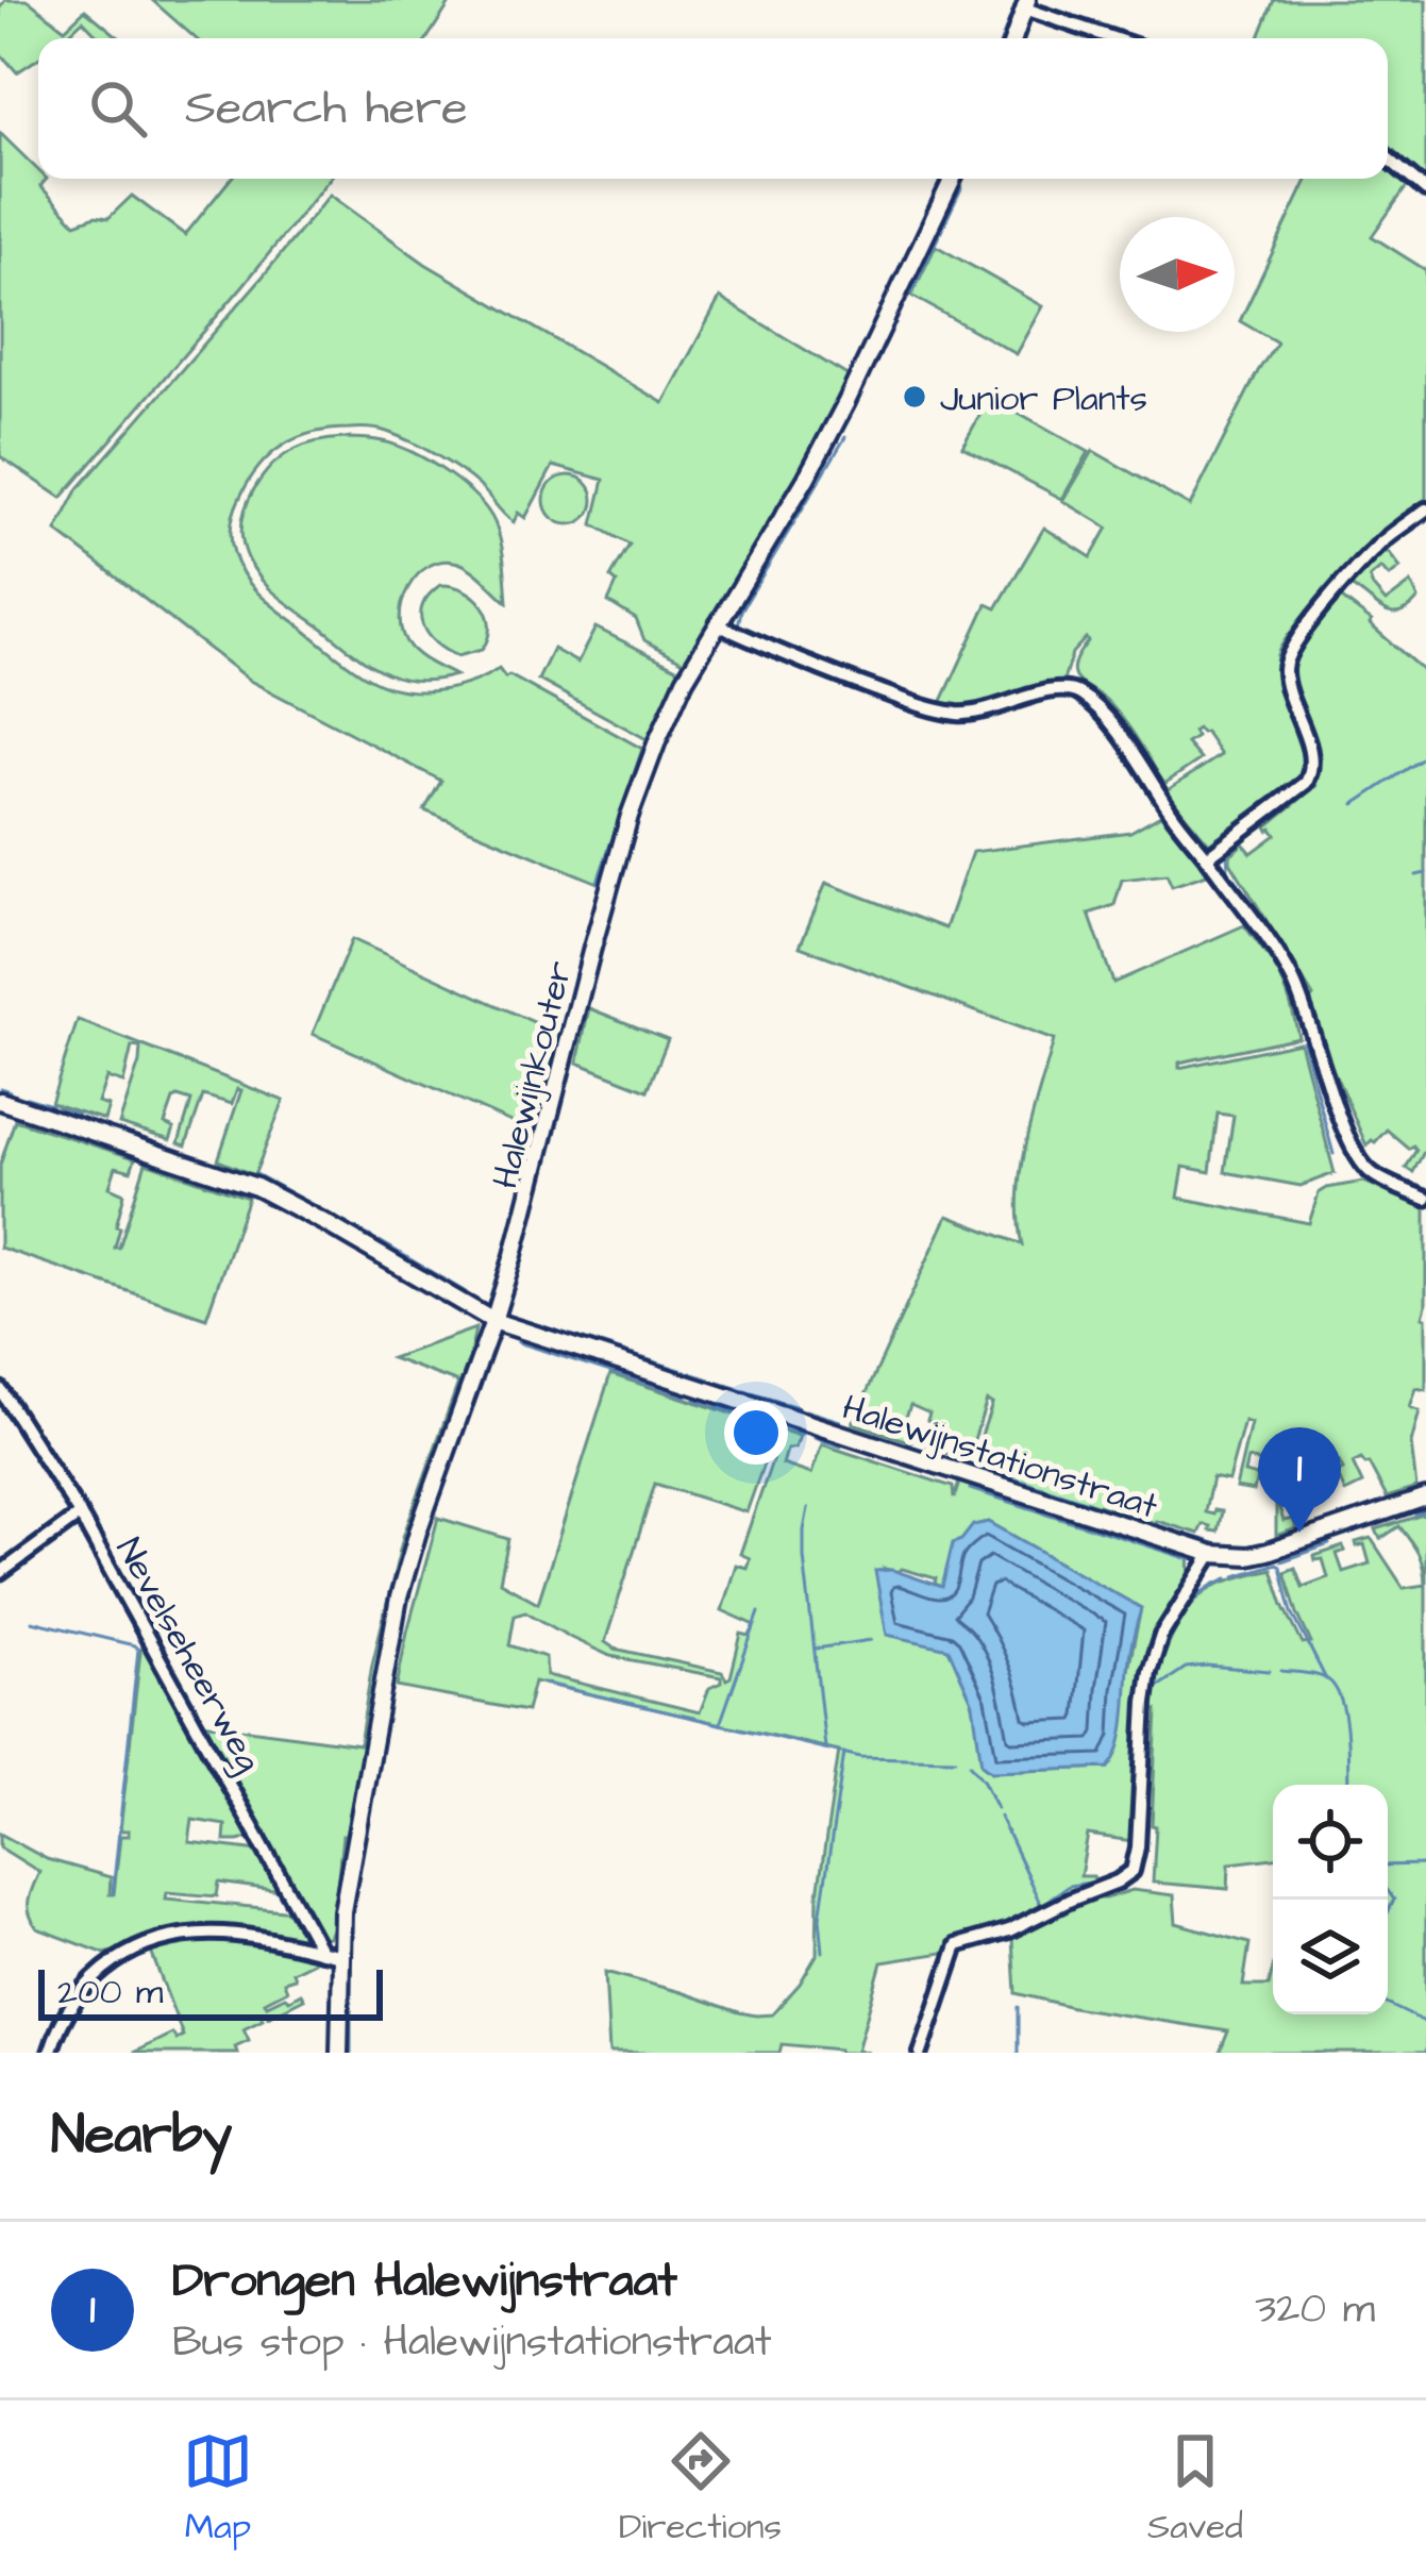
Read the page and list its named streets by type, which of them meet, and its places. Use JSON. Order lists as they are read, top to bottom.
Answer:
{
  "streets": {
    "street": ["Halewijnkouter", "Halewijnstationstraat", "Nevelseheerweg"]
  },
  "crossings": [
    ["Halewijnkouter", "Halewijnstationstraat"]
  ],
  "places": ["Junior Plants"],
  "scale_bar": "200 m",
  "north": "right",
  "page": {
    "search": "Search here",
    "pins": "1",
    "scale": "200 m",
    "heading": "Nearby",
    "list": [
      {
        "mark": "1",
        "name": "Drongen Halewijnstraat",
        "note": "Bus stop · Halewijnstationstraat",
        "value": "320 m"
      }
    ],
    "nav": ["Map", "Directions", "Saved"]
  }
}
